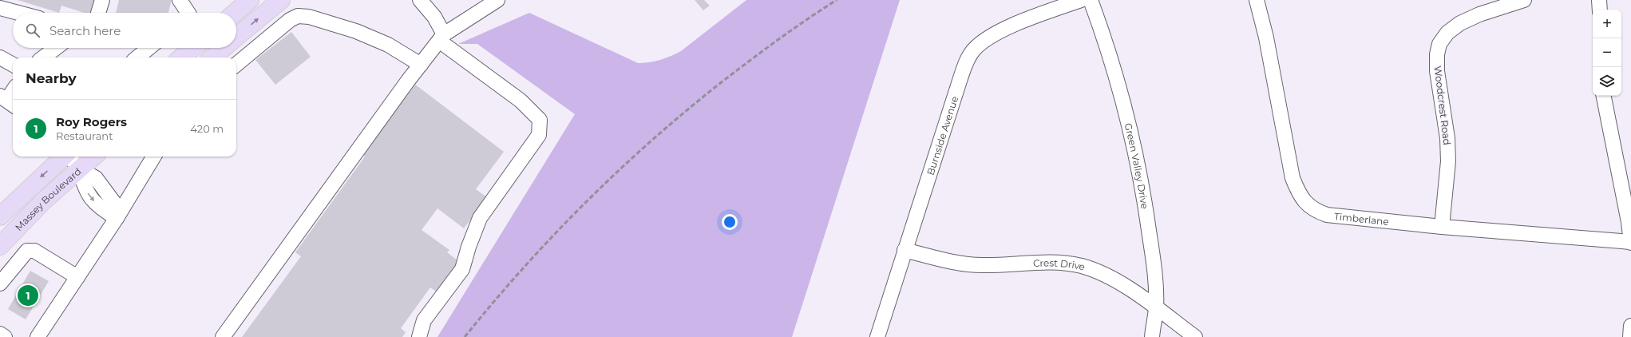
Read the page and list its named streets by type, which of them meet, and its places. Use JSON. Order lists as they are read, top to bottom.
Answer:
{
  "streets": {
    "main road": ["Massey Boulevard"],
    "street": [
      "Woodcrest Road",
      "Burnside Avenue",
      "Green Valley Drive",
      "Timberlane",
      "Crest Drive"
    ]
  },
  "crossings": [
    ["Woodcrest Road", "Timberlane"],
    ["Burnside Avenue", "Crest Drive"],
    ["Green Valley Drive", "Crest Drive"]
  ],
  "page": {
    "map_buttons": ["+", "−"],
    "search": "Search here",
    "heading": "Nearby",
    "list": [
      {
        "mark": "1",
        "name": "Roy Rogers",
        "note": "Restaurant",
        "value": "420 m"
      }
    ],
    "pins": "1"
  }
}
